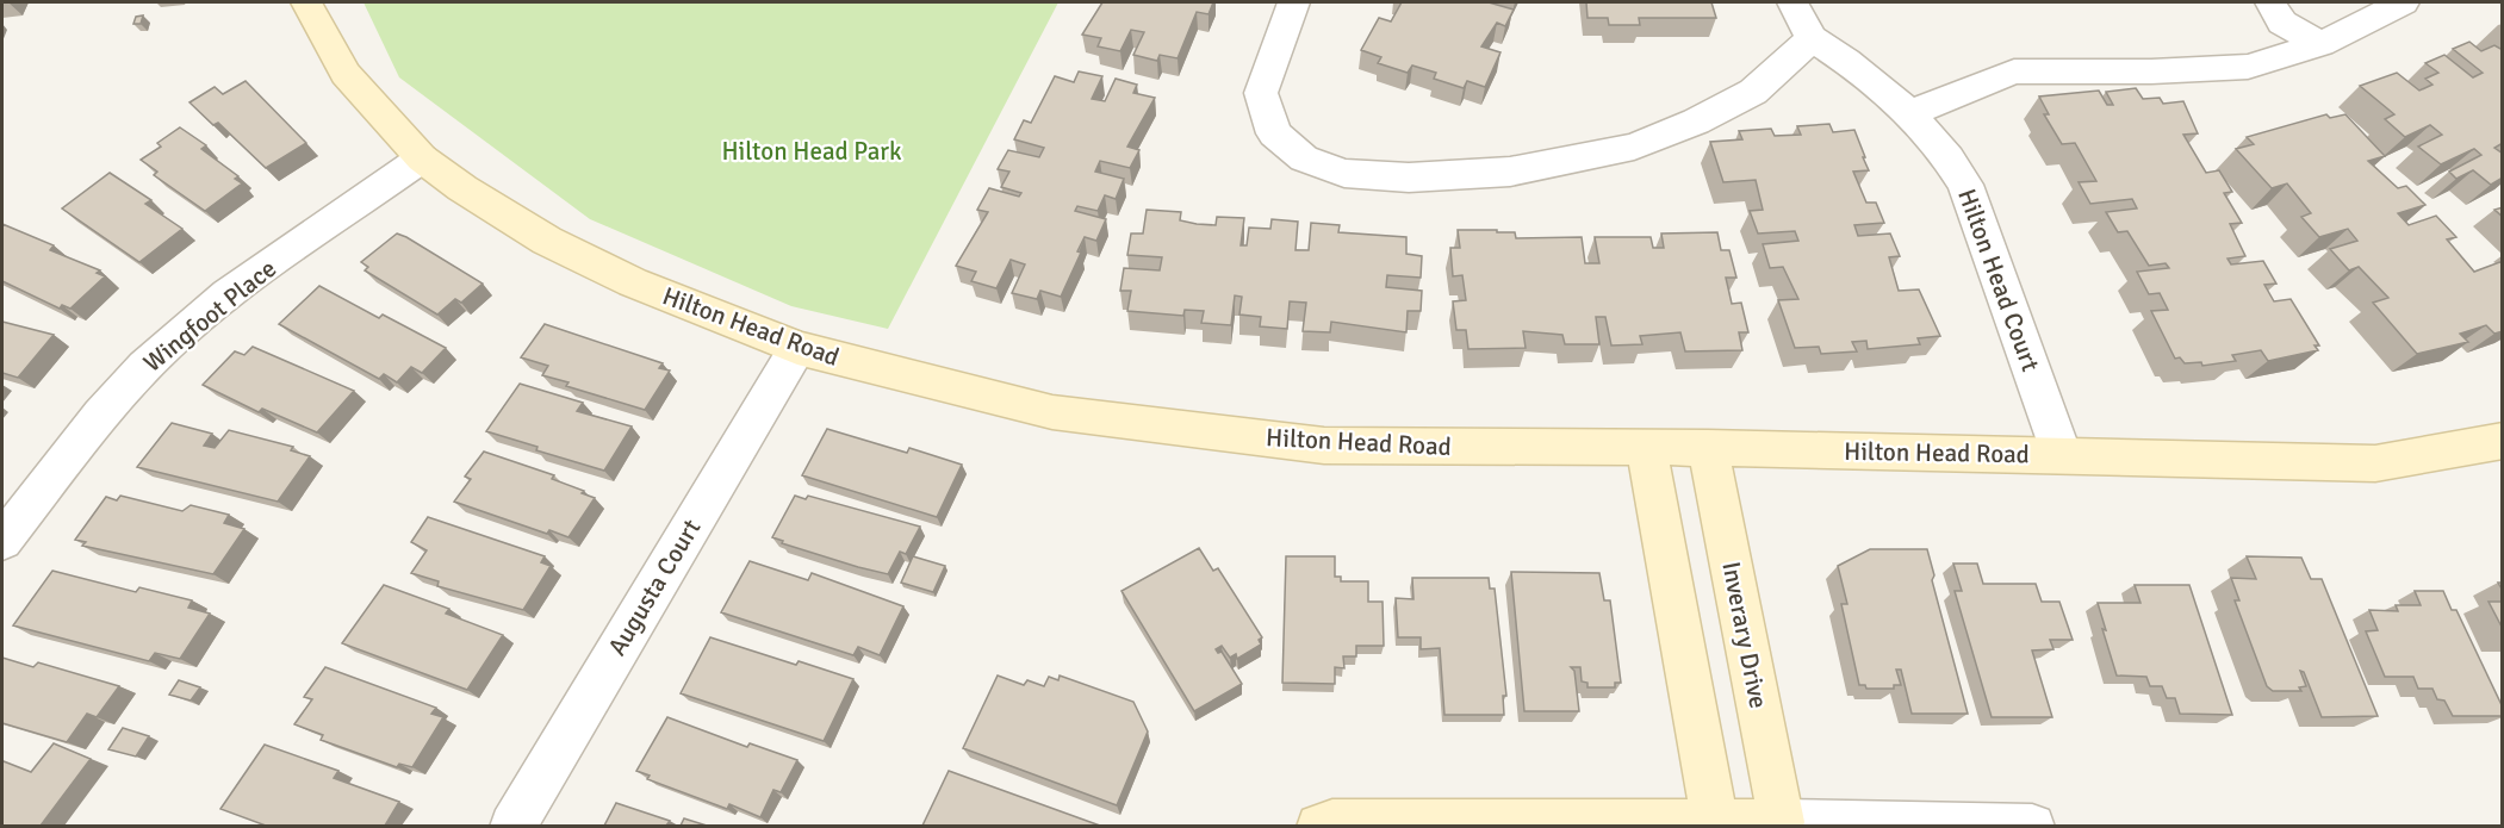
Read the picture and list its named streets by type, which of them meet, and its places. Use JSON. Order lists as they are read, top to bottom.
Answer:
{
  "streets": {
    "street": [
      "Hilton Head Court",
      "Wingfoot Place",
      "Hilton Head Road",
      "Augusta Court",
      "Inverary Drive"
    ]
  },
  "crossings": [
    ["Hilton Head Court", "Hilton Head Road"],
    ["Wingfoot Place", "Hilton Head Road"],
    ["Hilton Head Road", "Augusta Court"],
    ["Hilton Head Road", "Inverary Drive"]
  ],
  "parks": ["Hilton Head Park"]
}
